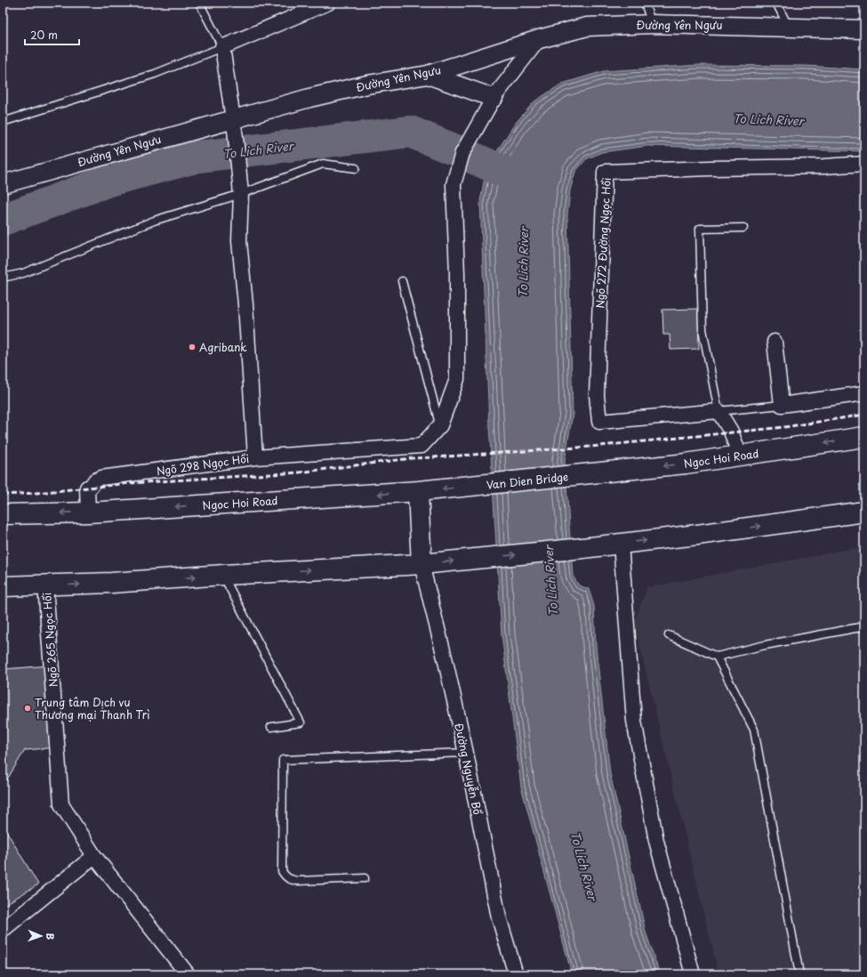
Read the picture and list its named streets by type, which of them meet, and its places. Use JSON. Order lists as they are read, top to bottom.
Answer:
{
  "streets": {
    "highway": ["Ngoc Hoi Road", "Van Dien Bridge"],
    "street": [
      "Đường Yên Ngưu",
      "Ngõ 272 Đường Ngọc Hồi",
      "Ngõ 298 Ngọc Hồi",
      "Ngõ 265 Ngọc Hồi",
      "Đường Nguyễn Bồ"
    ]
  },
  "crossings": [
    ["Đường Yên Ngưu", "Ngõ 298 Ngọc Hồi"],
    ["Ngoc Hoi Road", "Ngõ 298 Ngọc Hồi"],
    ["Ngoc Hoi Road", "Van Dien Bridge"]
  ],
  "water": ["To Lich River"],
  "places": ["Agribank", "Trung tâm Dịch vụ Thương mại Thanh Trì"],
  "scale_bar": "20 m",
  "north": "right"
}
